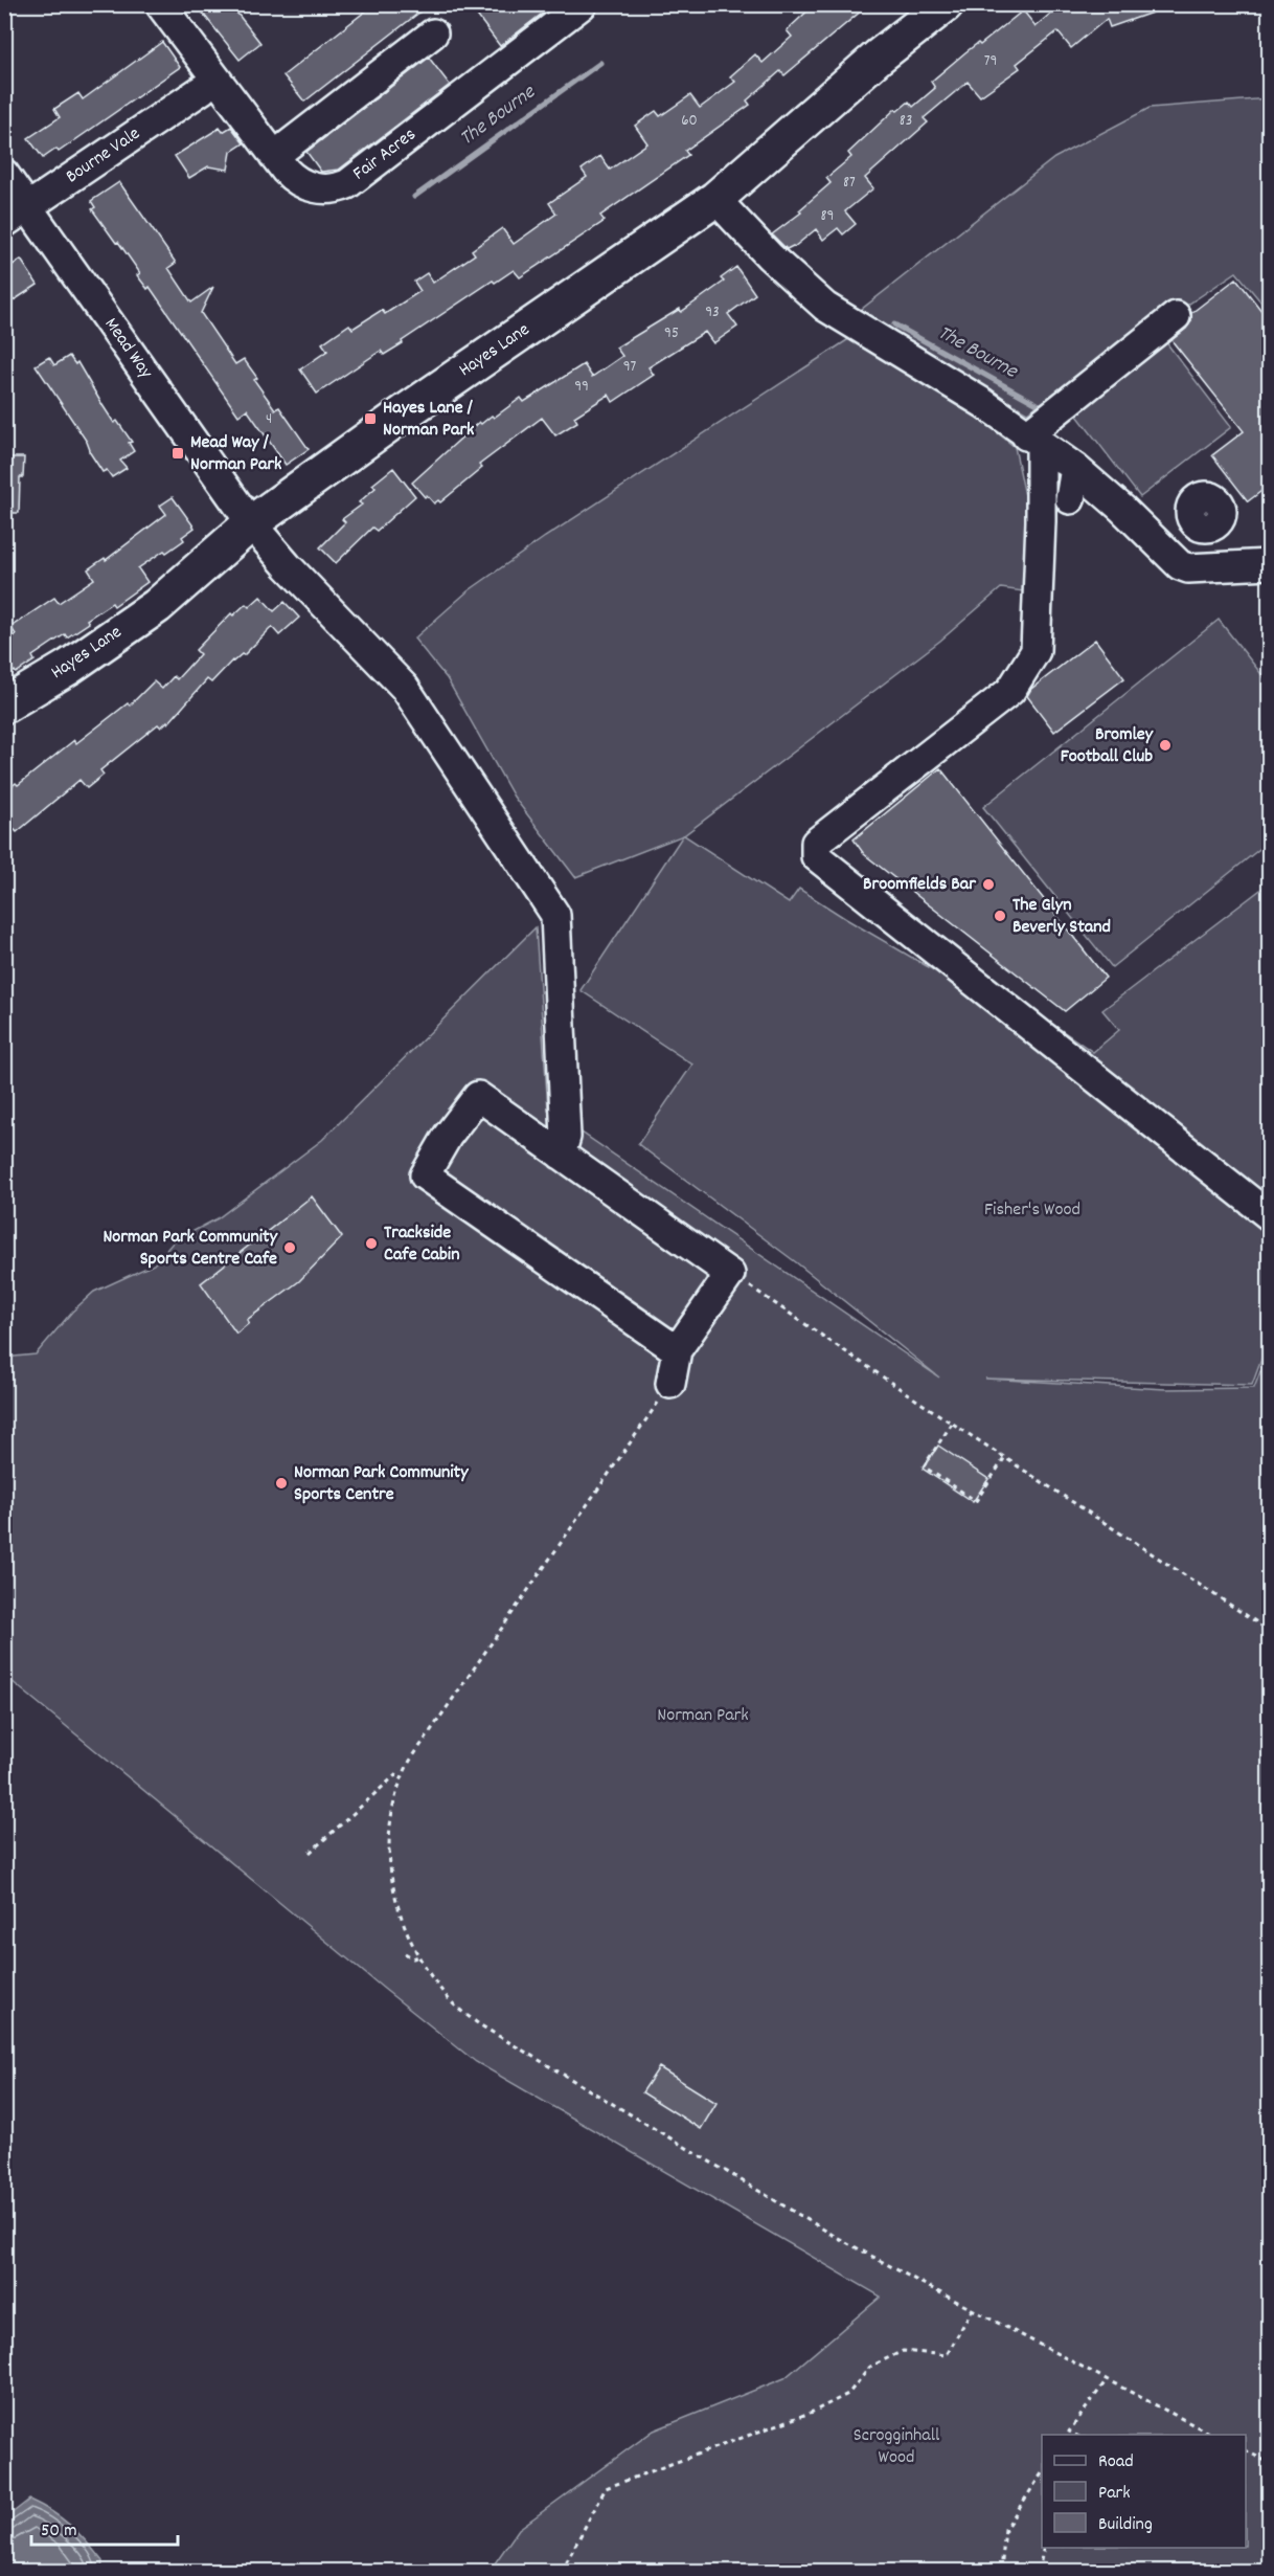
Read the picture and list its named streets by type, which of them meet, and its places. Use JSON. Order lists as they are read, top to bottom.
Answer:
{
  "streets": {
    "main road": ["Hayes Lane"],
    "street": ["Fair Acres", "Bourne Vale", "Mead Way"]
  },
  "crossings": [
    ["Bourne Vale", "Mead Way"],
    ["Mead Way", "Hayes Lane"]
  ],
  "water": ["The Bourne"],
  "parks": ["Fisher's Wood", "Norman Park", "Scrogginhall Wood"],
  "places": {
    "transit": ["Hayes Lane / Norman Park", "Mead Way / Norman Park"],
    "other": [
      "Bromley Football Club",
      "Broomfields Bar",
      "The Glyn Beverly Stand",
      "Trackside Cafe Cabin",
      "Norman Park Community Sports Centre Cafe",
      "Norman Park Community Sports Centre"
    ]
  },
  "house_numbers": [
    "79",
    "60",
    "83",
    "87",
    "89",
    "93",
    "95",
    "97",
    "99",
    "4"
  ],
  "legend": ["Road", "Park", "Building"],
  "scale_bar": "50 m"
}
